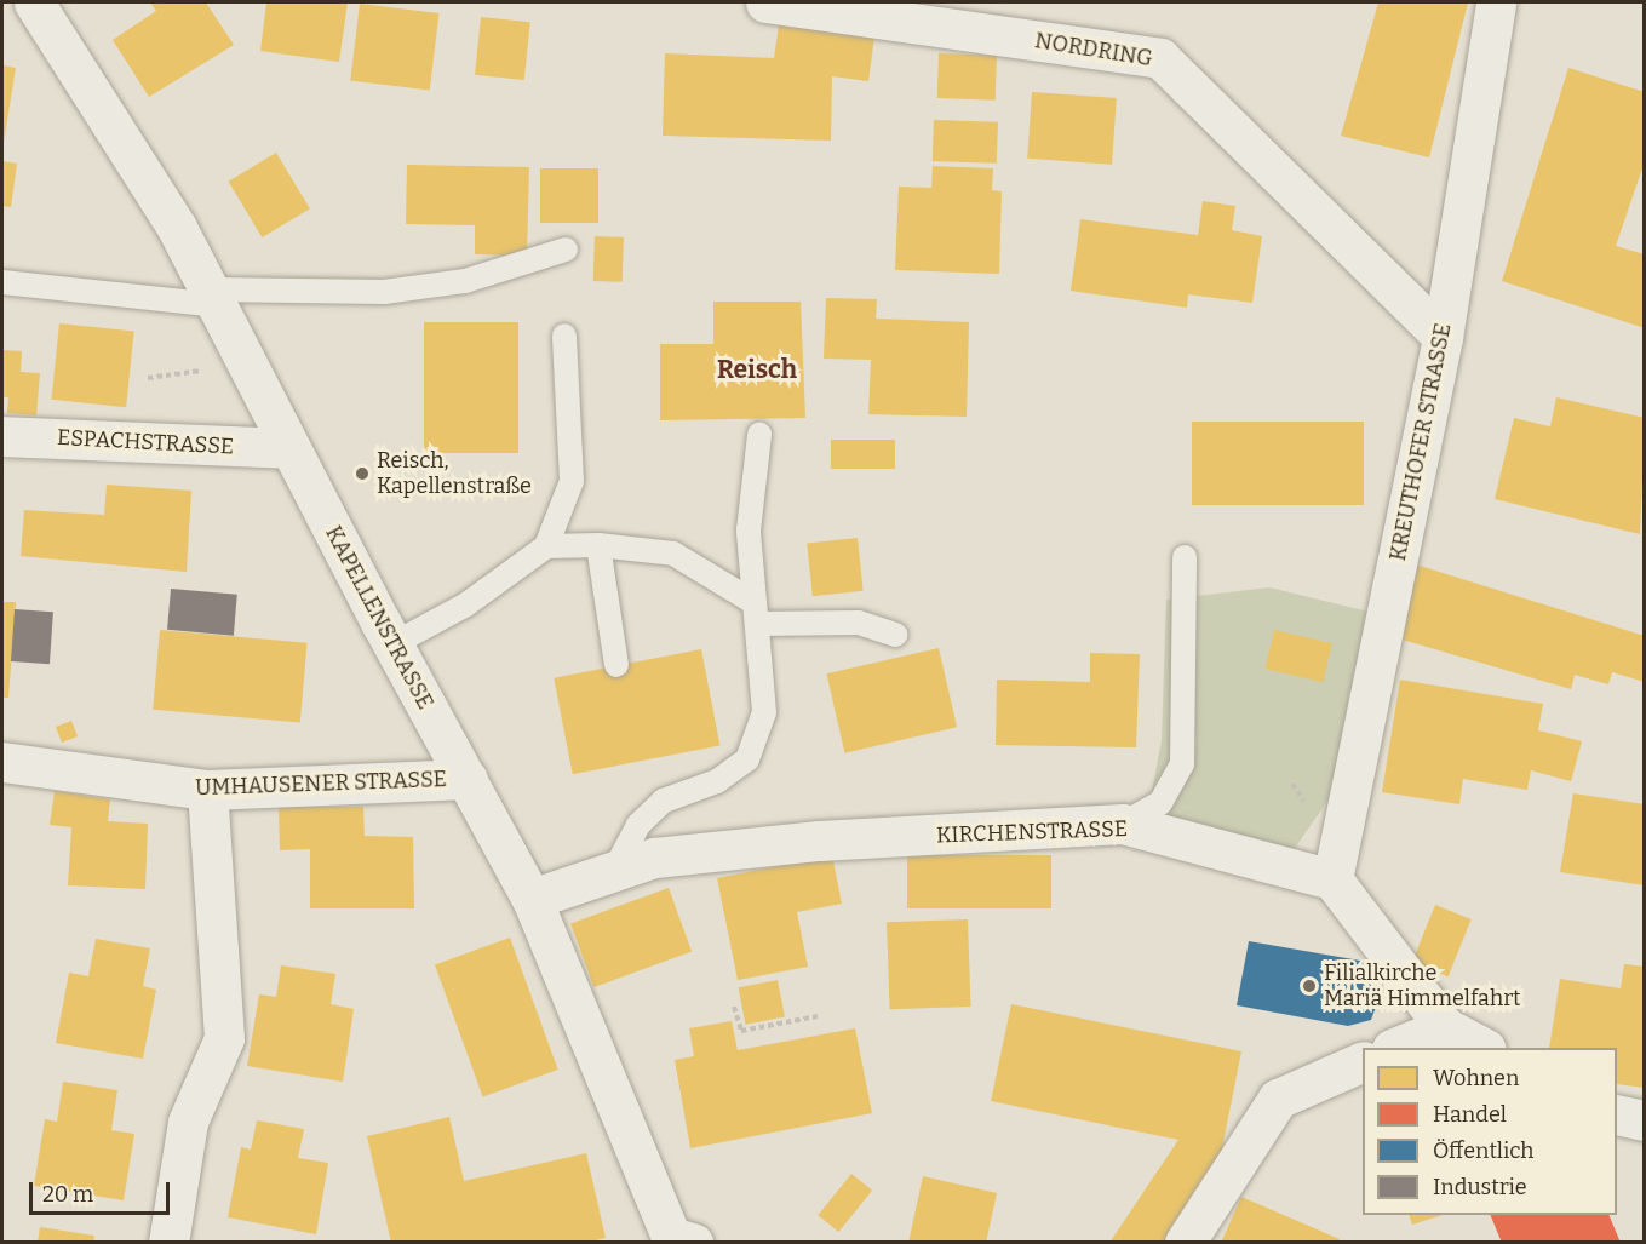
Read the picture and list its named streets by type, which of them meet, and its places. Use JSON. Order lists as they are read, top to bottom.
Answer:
{
  "streets": {
    "street": [
      "NORDRING",
      "ESPACHSTRASSE",
      "KREUTHOFER STRASSE",
      "KAPELLENSTRASSE",
      "UMHAUSENER STRASSE",
      "KIRCHENSTRASSE"
    ]
  },
  "crossings": [
    ["NORDRING", "KREUTHOFER STRASSE"],
    ["ESPACHSTRASSE", "KAPELLENSTRASSE"],
    ["KREUTHOFER STRASSE", "KIRCHENSTRASSE"],
    ["KAPELLENSTRASSE", "UMHAUSENER STRASSE"],
    ["KAPELLENSTRASSE", "KIRCHENSTRASSE"]
  ],
  "districts": ["Reisch"],
  "places": ["Reisch, Kapellenstraße", "Filialkirche Mariä Himmelfahrt"],
  "legend": [
    "Wohnen",
    "Handel",
    "Öffentlich",
    "Industrie"
  ],
  "scale_bar": "20 m"
}
